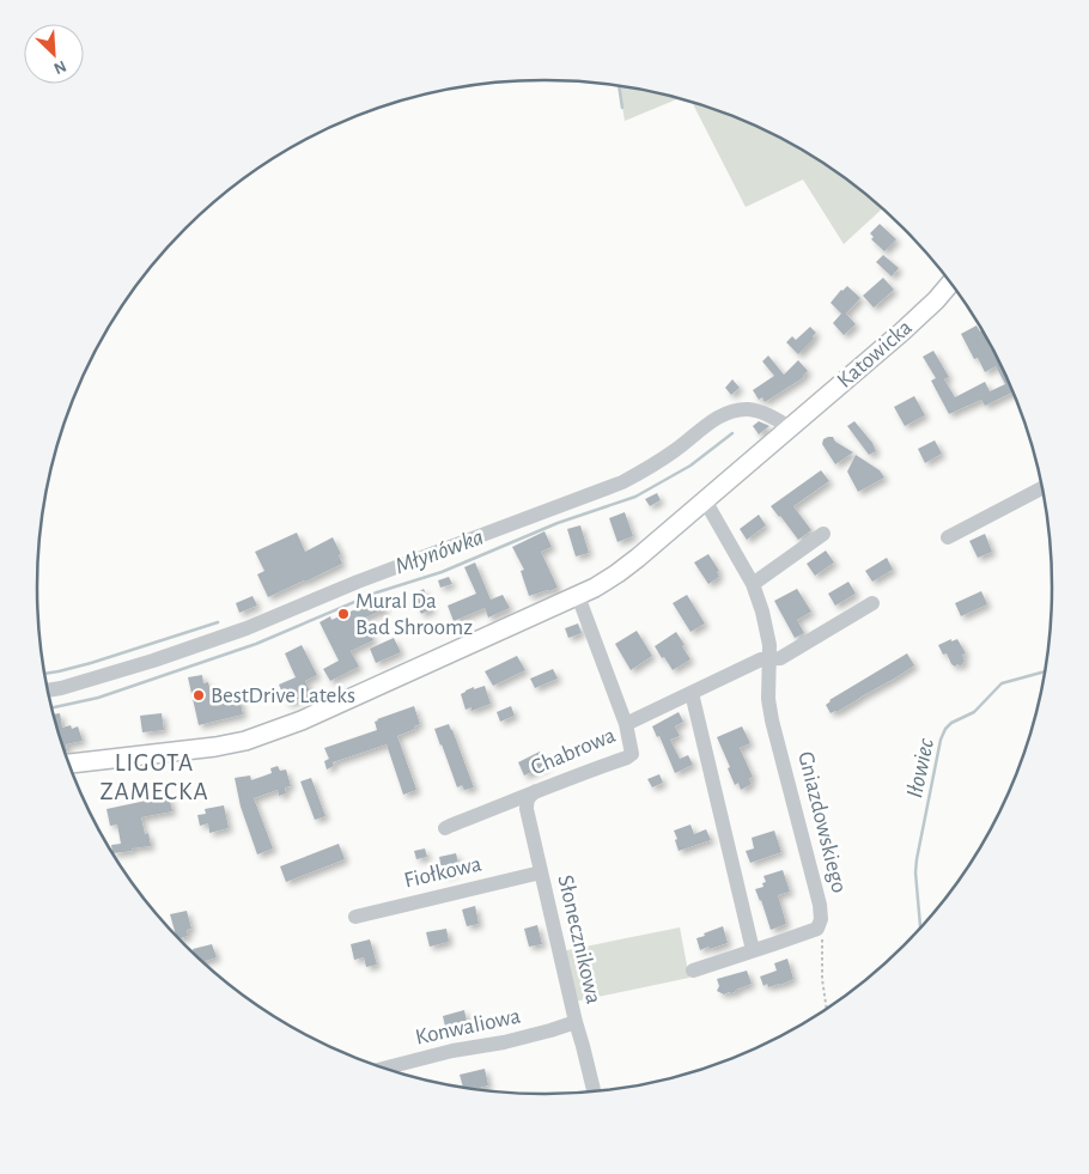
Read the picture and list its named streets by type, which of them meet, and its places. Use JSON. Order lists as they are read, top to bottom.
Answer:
{
  "streets": {
    "main road": ["Katowicka"],
    "street": [
      "Chabrowa",
      "Gniazdowskiego",
      "Fiołkowa",
      "Słonecznikowa",
      "Konwaliowa"
    ]
  },
  "crossings": [
    ["Chabrowa", "Słonecznikowa"],
    ["Fiołkowa", "Słonecznikowa"],
    ["Słonecznikowa", "Konwaliowa"]
  ],
  "districts": ["LIGOTA ZAMECKA"],
  "water": ["Młynówka", "Iłowiec"],
  "places": ["Mural Da Bad Shroomz", "BestDrive Lateks"],
  "north": "bottom right"
}
